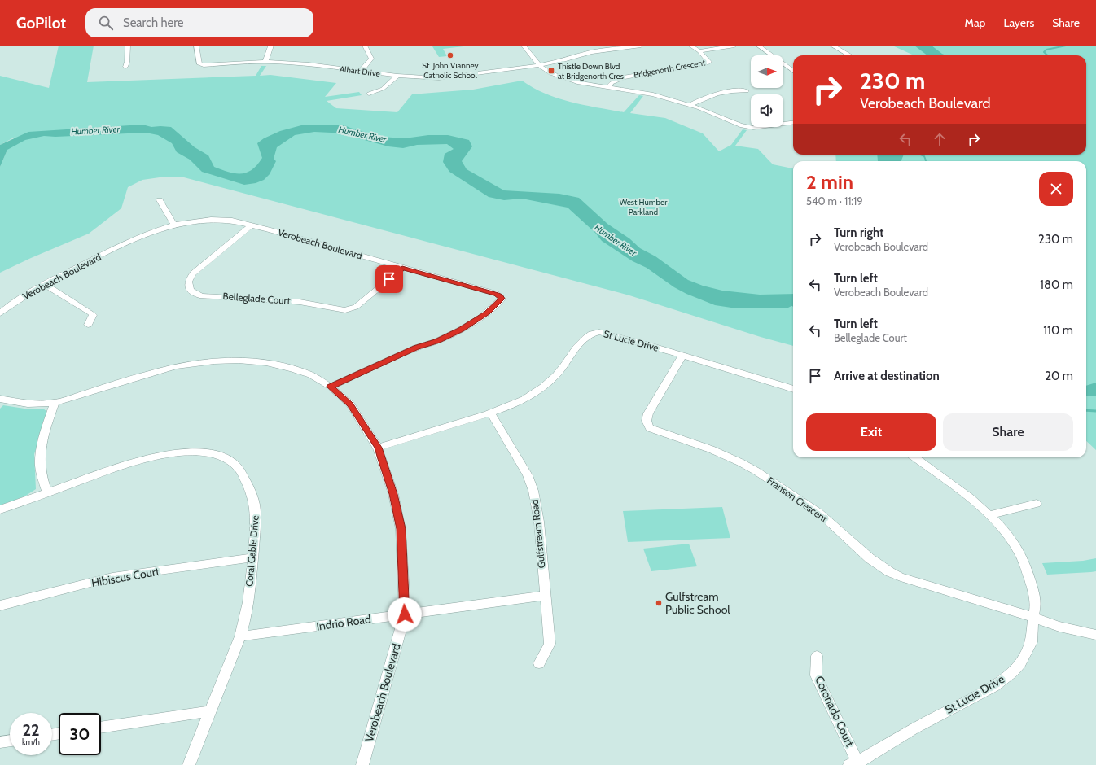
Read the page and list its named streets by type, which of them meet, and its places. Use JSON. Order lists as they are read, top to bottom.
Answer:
{
  "streets": {
    "street": [
      "Bridgenorth Crescent",
      "Alhart Drive",
      "Verobeach Boulevard",
      "Belleglade Court",
      "St Lucie Drive",
      "Franson Crescent",
      "Gulfstream Road",
      "Coral Gable Drive",
      "Hibiscus Court",
      "Indrio Road",
      "Coronado Court"
    ]
  },
  "crossings": [
    ["Verobeach Boulevard", "Belleglade Court"],
    ["Verobeach Boulevard", "St Lucie Drive"],
    ["Verobeach Boulevard", "Indrio Road"],
    ["St Lucie Drive", "Franson Crescent"],
    ["St Lucie Drive", "Gulfstream Road"],
    ["St Lucie Drive", "Coronado Court"],
    ["Gulfstream Road", "Indrio Road"],
    ["Coral Gable Drive", "Hibiscus Court"],
    ["Coral Gable Drive", "Indrio Road"]
  ],
  "water": ["Humber River"],
  "parks": ["West Humber Parkland"],
  "places": {
    "other": ["St. John Vianney Catholic School", "Gulfstream Public School"],
    "transit": ["Thistle Down Blvd at Bridgenorth Cres"]
  },
  "north": "right",
  "page": {
    "header": "GoPilot",
    "search": "Search here",
    "nav": ["Map", "Layers", "Share"],
    "turn": ["230 m", "Verobeach Boulevard"],
    "heading": ["2 min", "540 m · 11:19"],
    "list": [
      {
        "name": "Turn right",
        "note": "Verobeach Boulevard",
        "value": "230 m"
      },
      {
        "name": "Turn left",
        "note": "Verobeach Boulevard",
        "value": "180 m"
      },
      {
        "name": "Turn left",
        "note": "Belleglade Court",
        "value": "110 m"
      },
      {
        "name": "Arrive at destination",
        "value": "20 m"
      }
    ],
    "buttons": ["Exit", "Share"],
    "speed": "22 km/h",
    "limit": "30"
  }
}
